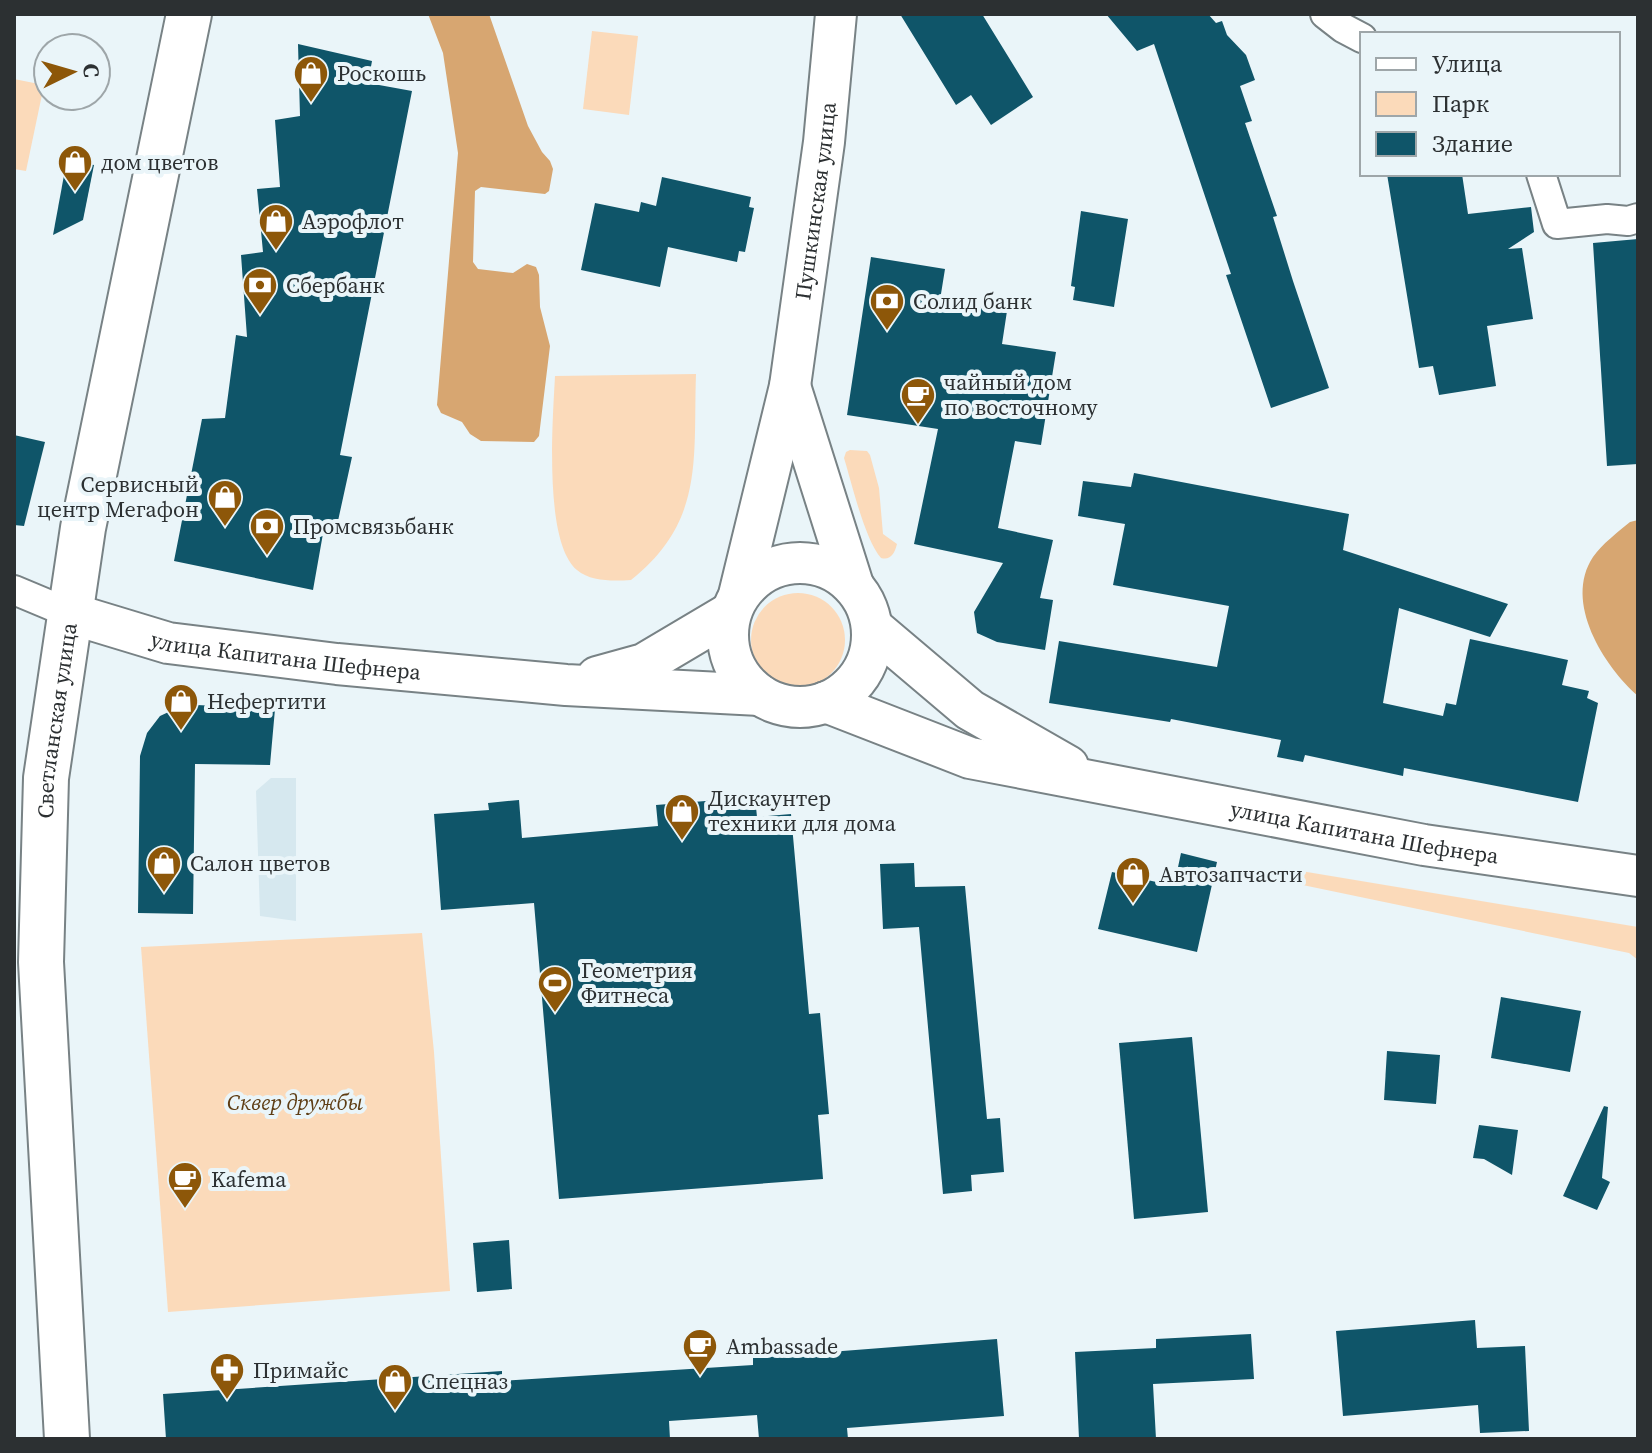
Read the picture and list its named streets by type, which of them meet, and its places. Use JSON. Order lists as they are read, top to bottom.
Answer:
{
  "streets": {
    "main road": ["Пушкинская улица", "улица Капитана Шефнера", "Светланская улица"]
  },
  "crossings": [
    ["Пушкинская улица", "улица Капитана Шефнера"],
    ["улица Капитана Шефнера", "Светланская улица"]
  ],
  "parks": ["Сквер дружбы"],
  "places": {
    "shop": [
      "Роскошь",
      "дом цветов",
      "Аэрофлот",
      "Сервисный центр Мегафон",
      "Нефертити",
      "Дискаунтер техники для дома",
      "Салон цветов",
      "Автозапчасти",
      "Спецназ"
    ],
    "bank": ["Сбербанк", "Солид банк", "Промсвязьбанк"],
    "cafe": ["чайный дом по восточному", "Kafema", "Ambassade"],
    "sports": ["Геометрия Фитнеса"],
    "pharmacy": ["Примайс"]
  },
  "legend": ["Улица", "Парк", "Здание"],
  "north": "right"
}
